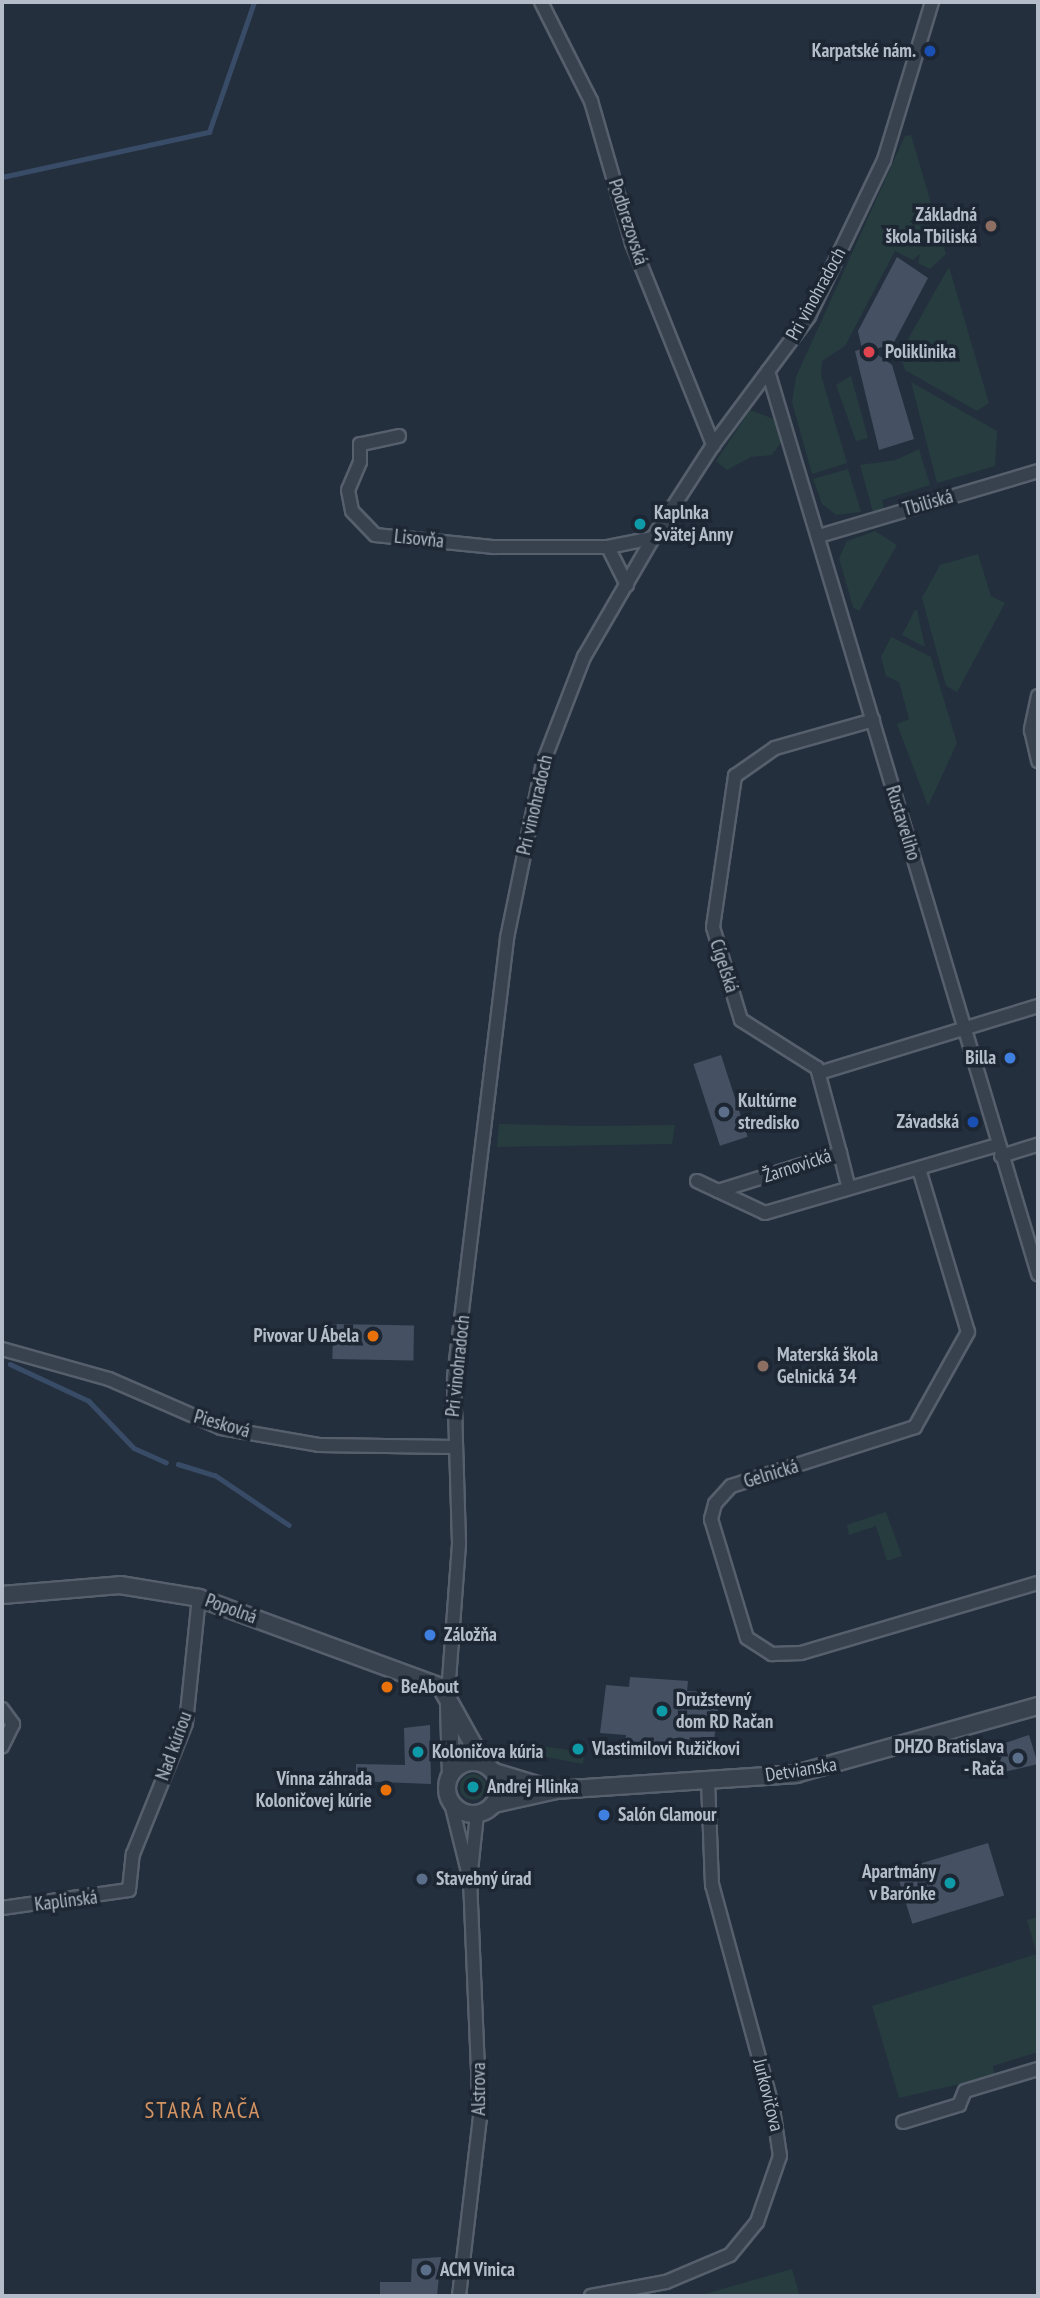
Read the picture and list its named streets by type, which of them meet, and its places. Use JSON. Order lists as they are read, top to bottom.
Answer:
{
  "streets": {
    "street": [
      "Podbrezovská",
      "Pri vinohradoch",
      "Tbiliská",
      "Lisovňa",
      "Rustaveliho",
      "Cígeľská",
      "Žarnovická",
      "Piesková",
      "Gelnická",
      "Popolná",
      "Nad kúriou",
      "Detvianska",
      "Kaplinská",
      "Alstrova",
      "Jurkovičova"
    ]
  },
  "crossings": [
    ["Podbrezovská", "Pri vinohradoch"],
    ["Pri vinohradoch", "Lisovňa"],
    ["Pri vinohradoch", "Rustaveliho"],
    ["Pri vinohradoch", "Piesková"],
    ["Pri vinohradoch", "Popolná"],
    ["Pri vinohradoch", "Detvianska"],
    ["Pri vinohradoch", "Alstrova"],
    ["Tbiliská", "Rustaveliho"],
    ["Rustaveliho", "Cígeľská"],
    ["Rustaveliho", "Žarnovická"],
    ["Žarnovická", "Gelnická"],
    ["Popolná", "Nad kúriou"],
    ["Nad kúriou", "Kaplinská"],
    ["Detvianska", "Alstrova"],
    ["Detvianska", "Jurkovičova"]
  ],
  "districts": ["STARÁ RAČA"],
  "places": [
    "Karpatské nám.",
    "Základná škola Tbiliská",
    "Poliklinika",
    "Kaplnka Svätej Anny",
    "Billa",
    "Kultúrne stredisko",
    "Závadská",
    "Pivovar U Ábela",
    "Materská škola Gelnická 34",
    "Záložňa",
    "BeAbout",
    "Družstevný dom RD Račan",
    "Vlastimilovi Ružičkovi",
    "Koloničova kúria",
    "DHZO Bratislava - Rača",
    "Andrej Hlinka",
    "Vínna záhrada Koloničovej kúrie",
    "Salón Glamour",
    "Stavebný úrad",
    "Apartmány v Barónke",
    "ACM Vinica"
  ]
}
